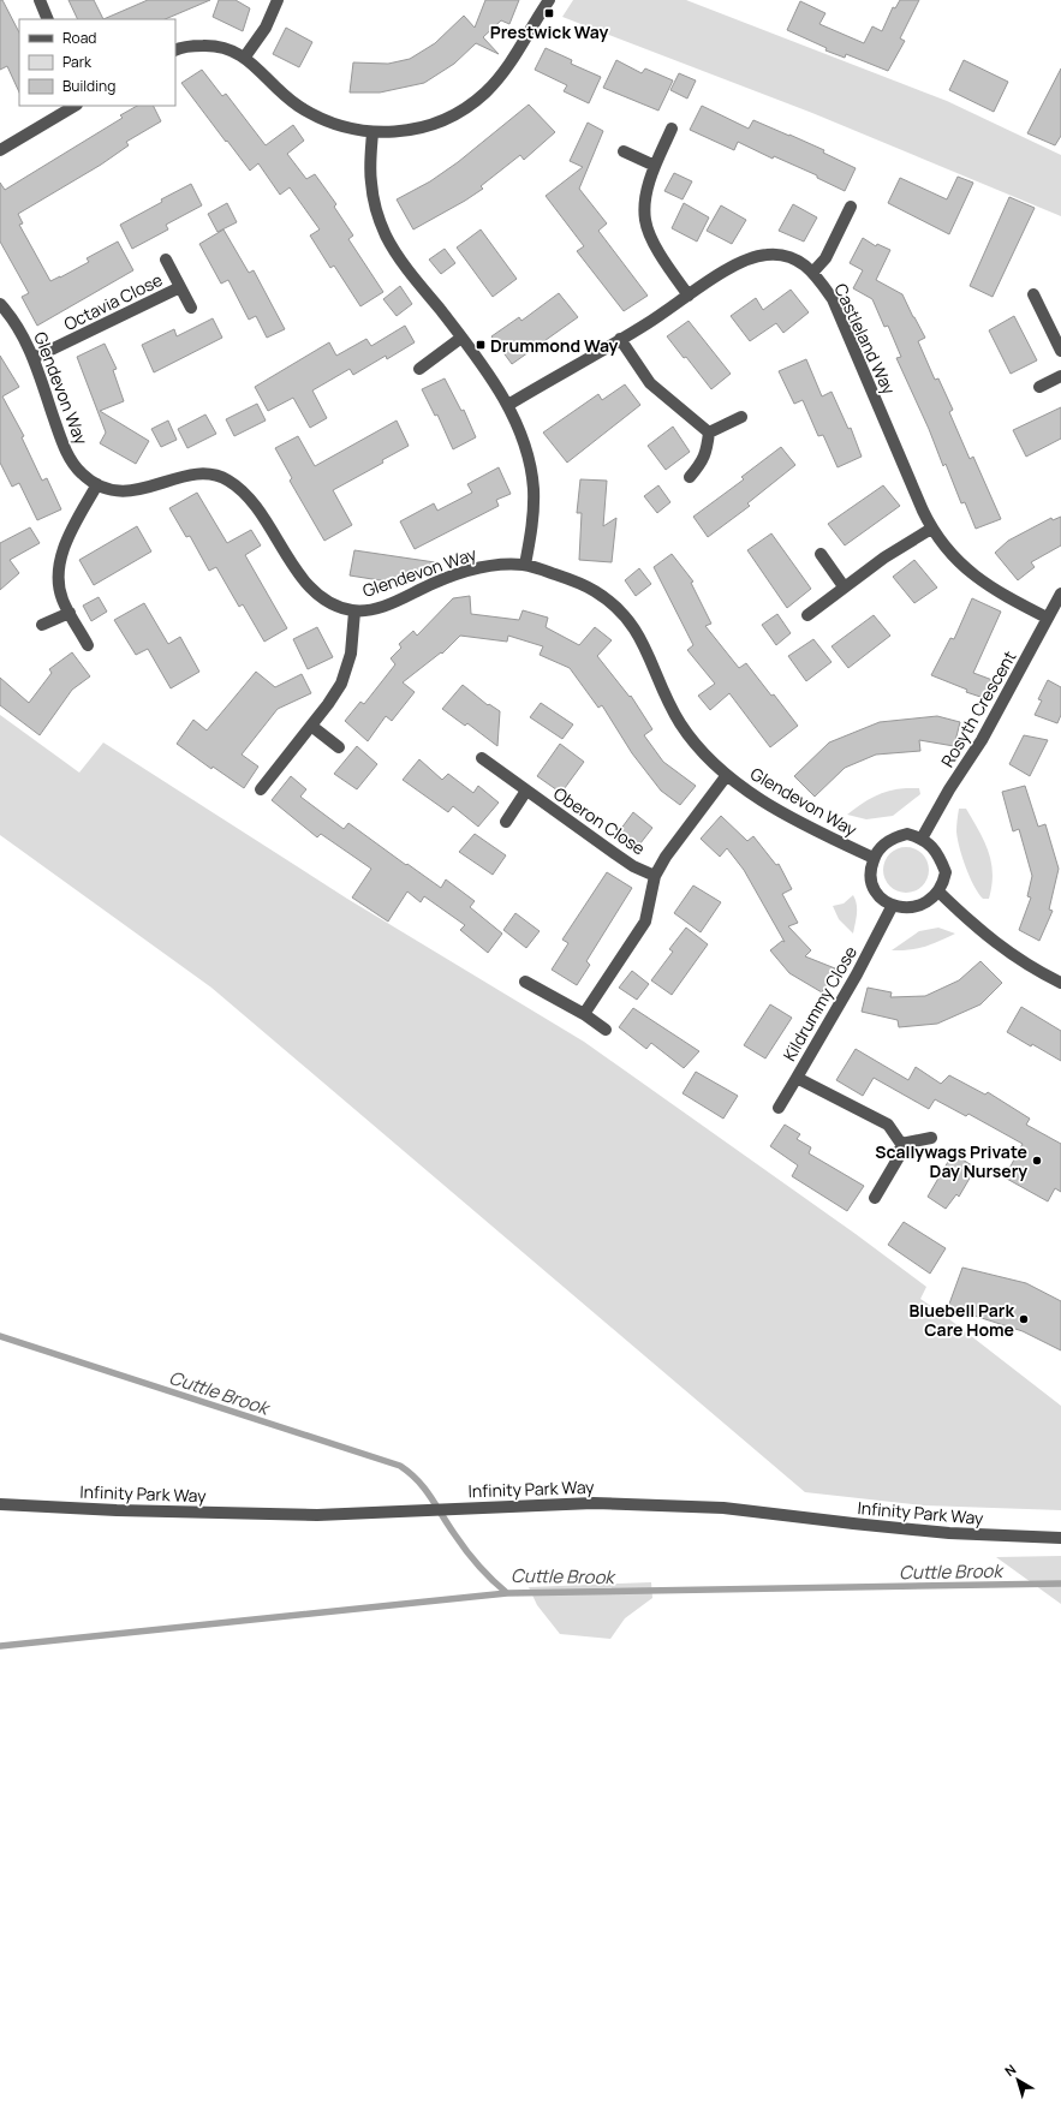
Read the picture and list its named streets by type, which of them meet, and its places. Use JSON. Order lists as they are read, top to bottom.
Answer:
{
  "streets": {
    "street": [
      "Octavia Close",
      "Castleland Way",
      "Glendevon Way",
      "Rosyth Crescent",
      "Oberon Close",
      "Kildrummy Close",
      "Infinity Park Way"
    ]
  },
  "crossings": [
    ["Octavia Close", "Glendevon Way"],
    ["Castleland Way", "Rosyth Crescent"],
    ["Glendevon Way", "Rosyth Crescent"],
    ["Glendevon Way", "Kildrummy Close"],
    ["Rosyth Crescent", "Kildrummy Close"]
  ],
  "water": ["Cuttle Brook"],
  "places": {
    "transit": ["Prestwick Way", "Drummond Way"],
    "other": ["Scallywags Private Day Nursery", "Bluebell Park Care Home"]
  },
  "legend": ["Road", "Park", "Building"],
  "north": "top left"
}
